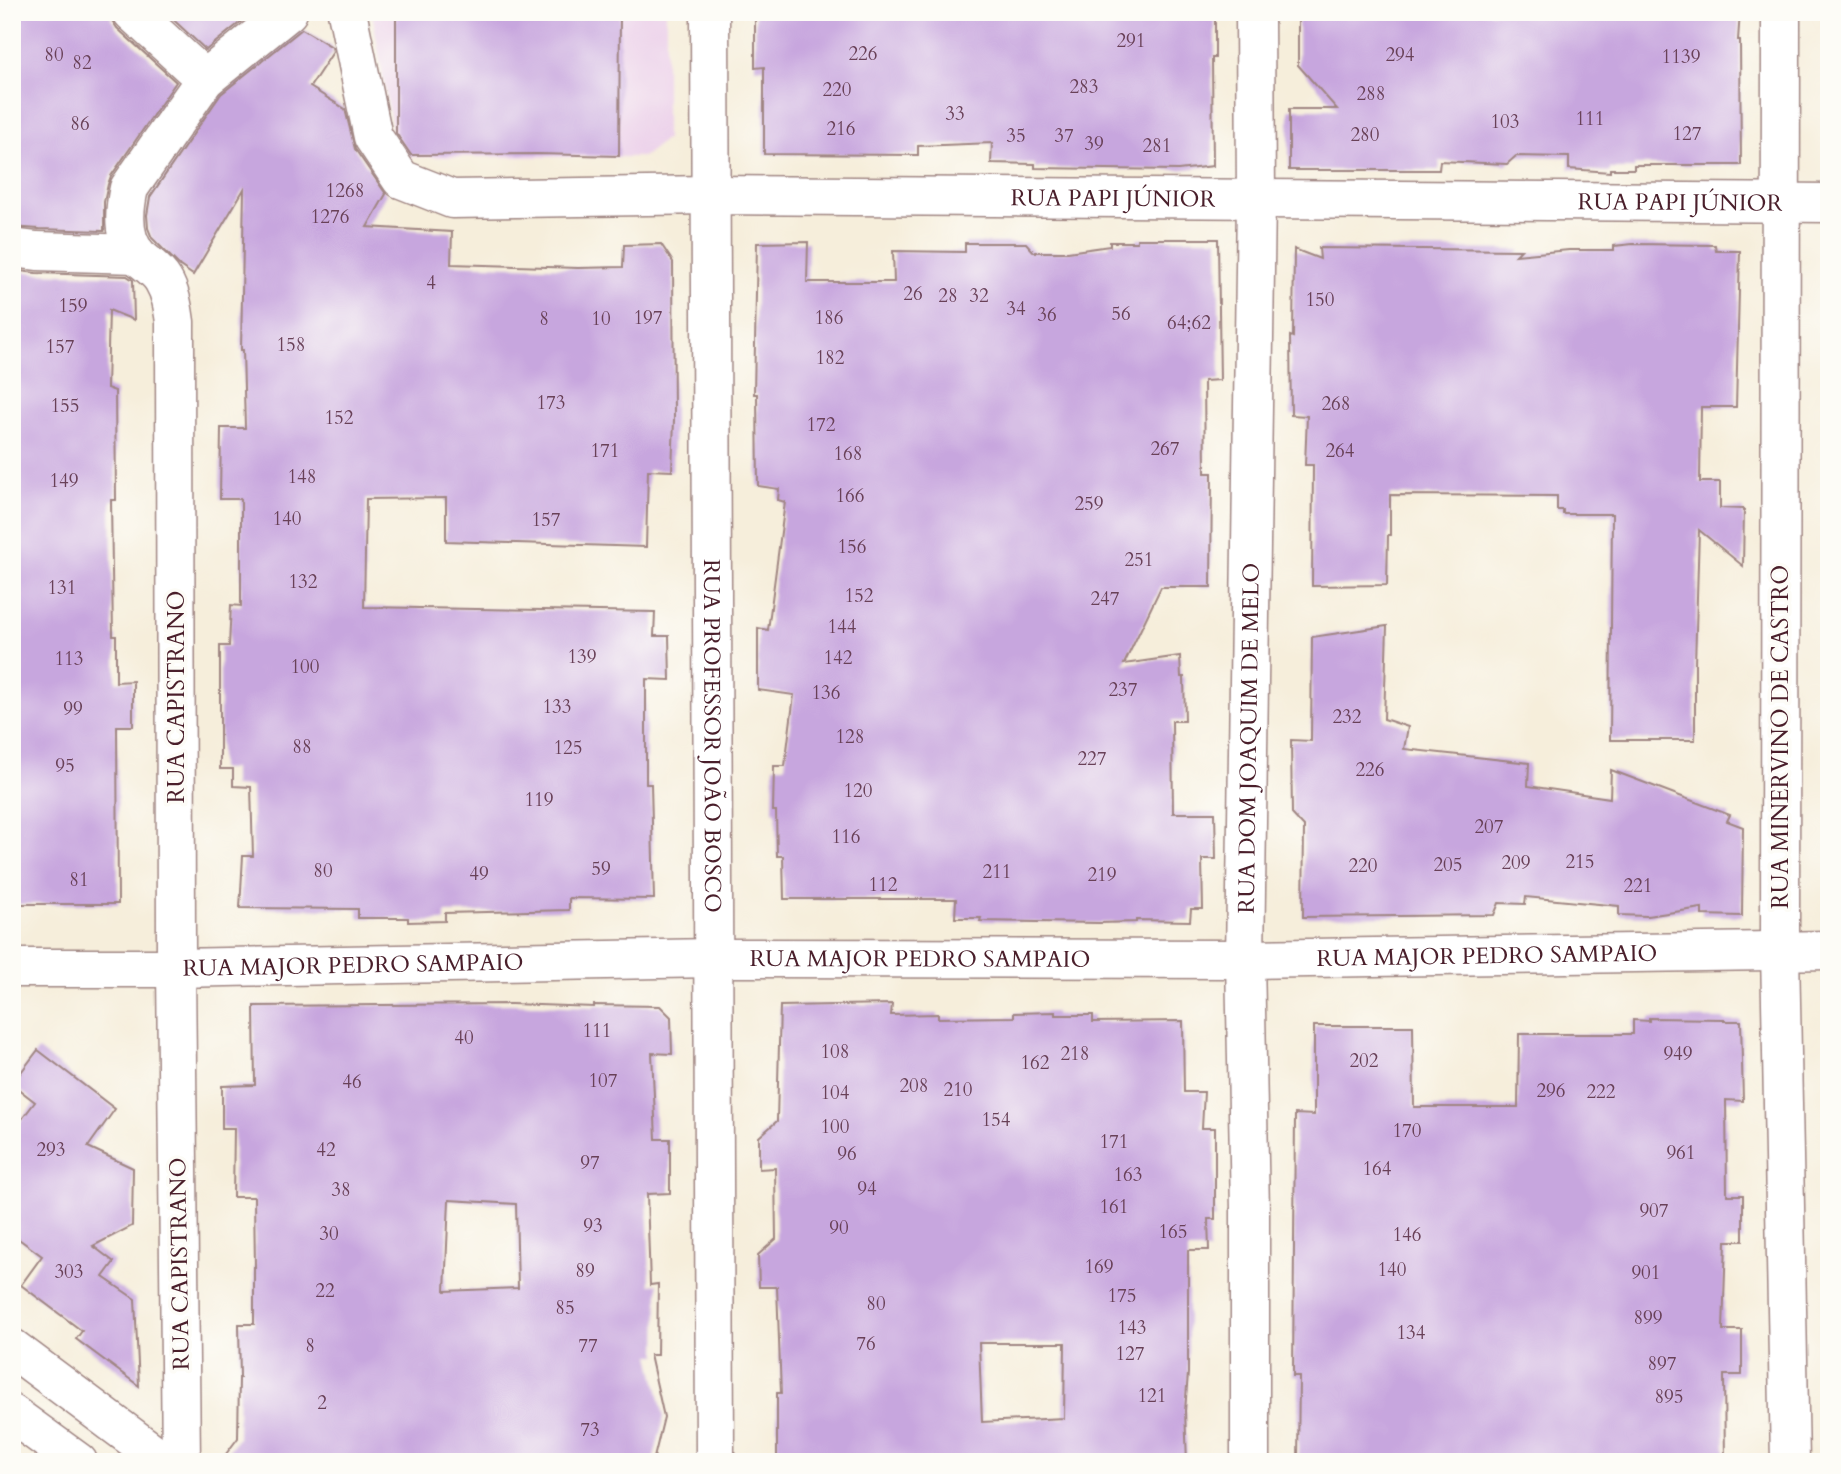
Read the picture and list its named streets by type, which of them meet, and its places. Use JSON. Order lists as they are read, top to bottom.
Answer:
{
  "streets": {
    "street": [
      "RUA PAPI JÚNIOR",
      "RUA CAPISTRANO",
      "RUA PROFESSOR JOÃO BOSCO",
      "RUA DOM JOAQUIM DE MELO",
      "RUA MINERVINO DE CASTRO",
      "RUA MAJOR PEDRO SAMPAIO"
    ]
  },
  "crossings": [
    ["RUA PAPI JÚNIOR", "RUA PROFESSOR JOÃO BOSCO"],
    ["RUA PAPI JÚNIOR", "RUA DOM JOAQUIM DE MELO"],
    ["RUA PAPI JÚNIOR", "RUA MINERVINO DE CASTRO"],
    ["RUA CAPISTRANO", "RUA MAJOR PEDRO SAMPAIO"],
    ["RUA PROFESSOR JOÃO BOSCO", "RUA MAJOR PEDRO SAMPAIO"],
    ["RUA DOM JOAQUIM DE MELO", "RUA MAJOR PEDRO SAMPAIO"],
    ["RUA MINERVINO DE CASTRO", "RUA MAJOR PEDRO SAMPAIO"]
  ],
  "house_numbers": [
    "291",
    "226",
    "80",
    "294",
    "1139",
    "82",
    "283",
    "220",
    "288",
    "33",
    "111",
    "103",
    "86",
    "216",
    "127",
    "280",
    "35",
    "37",
    "39",
    "281",
    "1268",
    "1276",
    "4",
    "26",
    "28",
    "32",
    "150",
    "159",
    "34",
    "56",
    "36",
    "197",
    "186",
    "8",
    "10",
    "64;62",
    "158",
    "157",
    "182",
    "173",
    "268",
    "155",
    "152",
    "172",
    "267",
    "171",
    "264",
    "168",
    "148",
    "149",
    "166",
    "259",
    "140",
    "157",
    "156",
    "251",
    "132",
    "131",
    "152",
    "247",
    "144",
    "139",
    "142",
    "113",
    "100",
    "237",
    "136",
    "133",
    "99",
    "232",
    "128",
    "88",
    "125",
    "227",
    "95",
    "226",
    "120",
    "119",
    "207",
    "116",
    "215",
    "209",
    "205",
    "220",
    "59",
    "80",
    "211",
    "49",
    "219",
    "81",
    "112",
    "221",
    "111",
    "40",
    "108",
    "218",
    "949",
    "202",
    "162",
    "107",
    "46",
    "208",
    "210",
    "296",
    "222",
    "104",
    "154",
    "100",
    "170",
    "171",
    "293",
    "42",
    "961",
    "96",
    "97",
    "164",
    "163",
    "94",
    "38",
    "161",
    "907",
    "93",
    "90",
    "165",
    "30",
    "146",
    "169",
    "140",
    "89",
    "303",
    "901",
    "22",
    "175",
    "80",
    "85",
    "899",
    "143",
    "134",
    "76",
    "8",
    "77",
    "127",
    "897",
    "121",
    "895",
    "2",
    "73"
  ]
}
